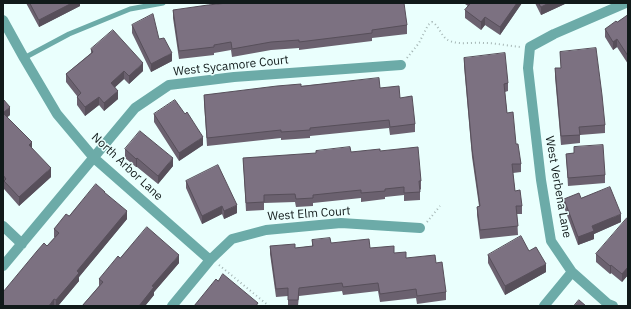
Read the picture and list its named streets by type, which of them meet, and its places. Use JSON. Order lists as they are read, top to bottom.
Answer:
{
  "streets": {
    "street": [
      "West Sycamore Court",
      "North Arbor Lane",
      "West Verbena Lane",
      "West Elm Court"
    ]
  },
  "crossings": [
    ["West Sycamore Court", "North Arbor Lane"],
    ["North Arbor Lane", "West Elm Court"]
  ]
}
